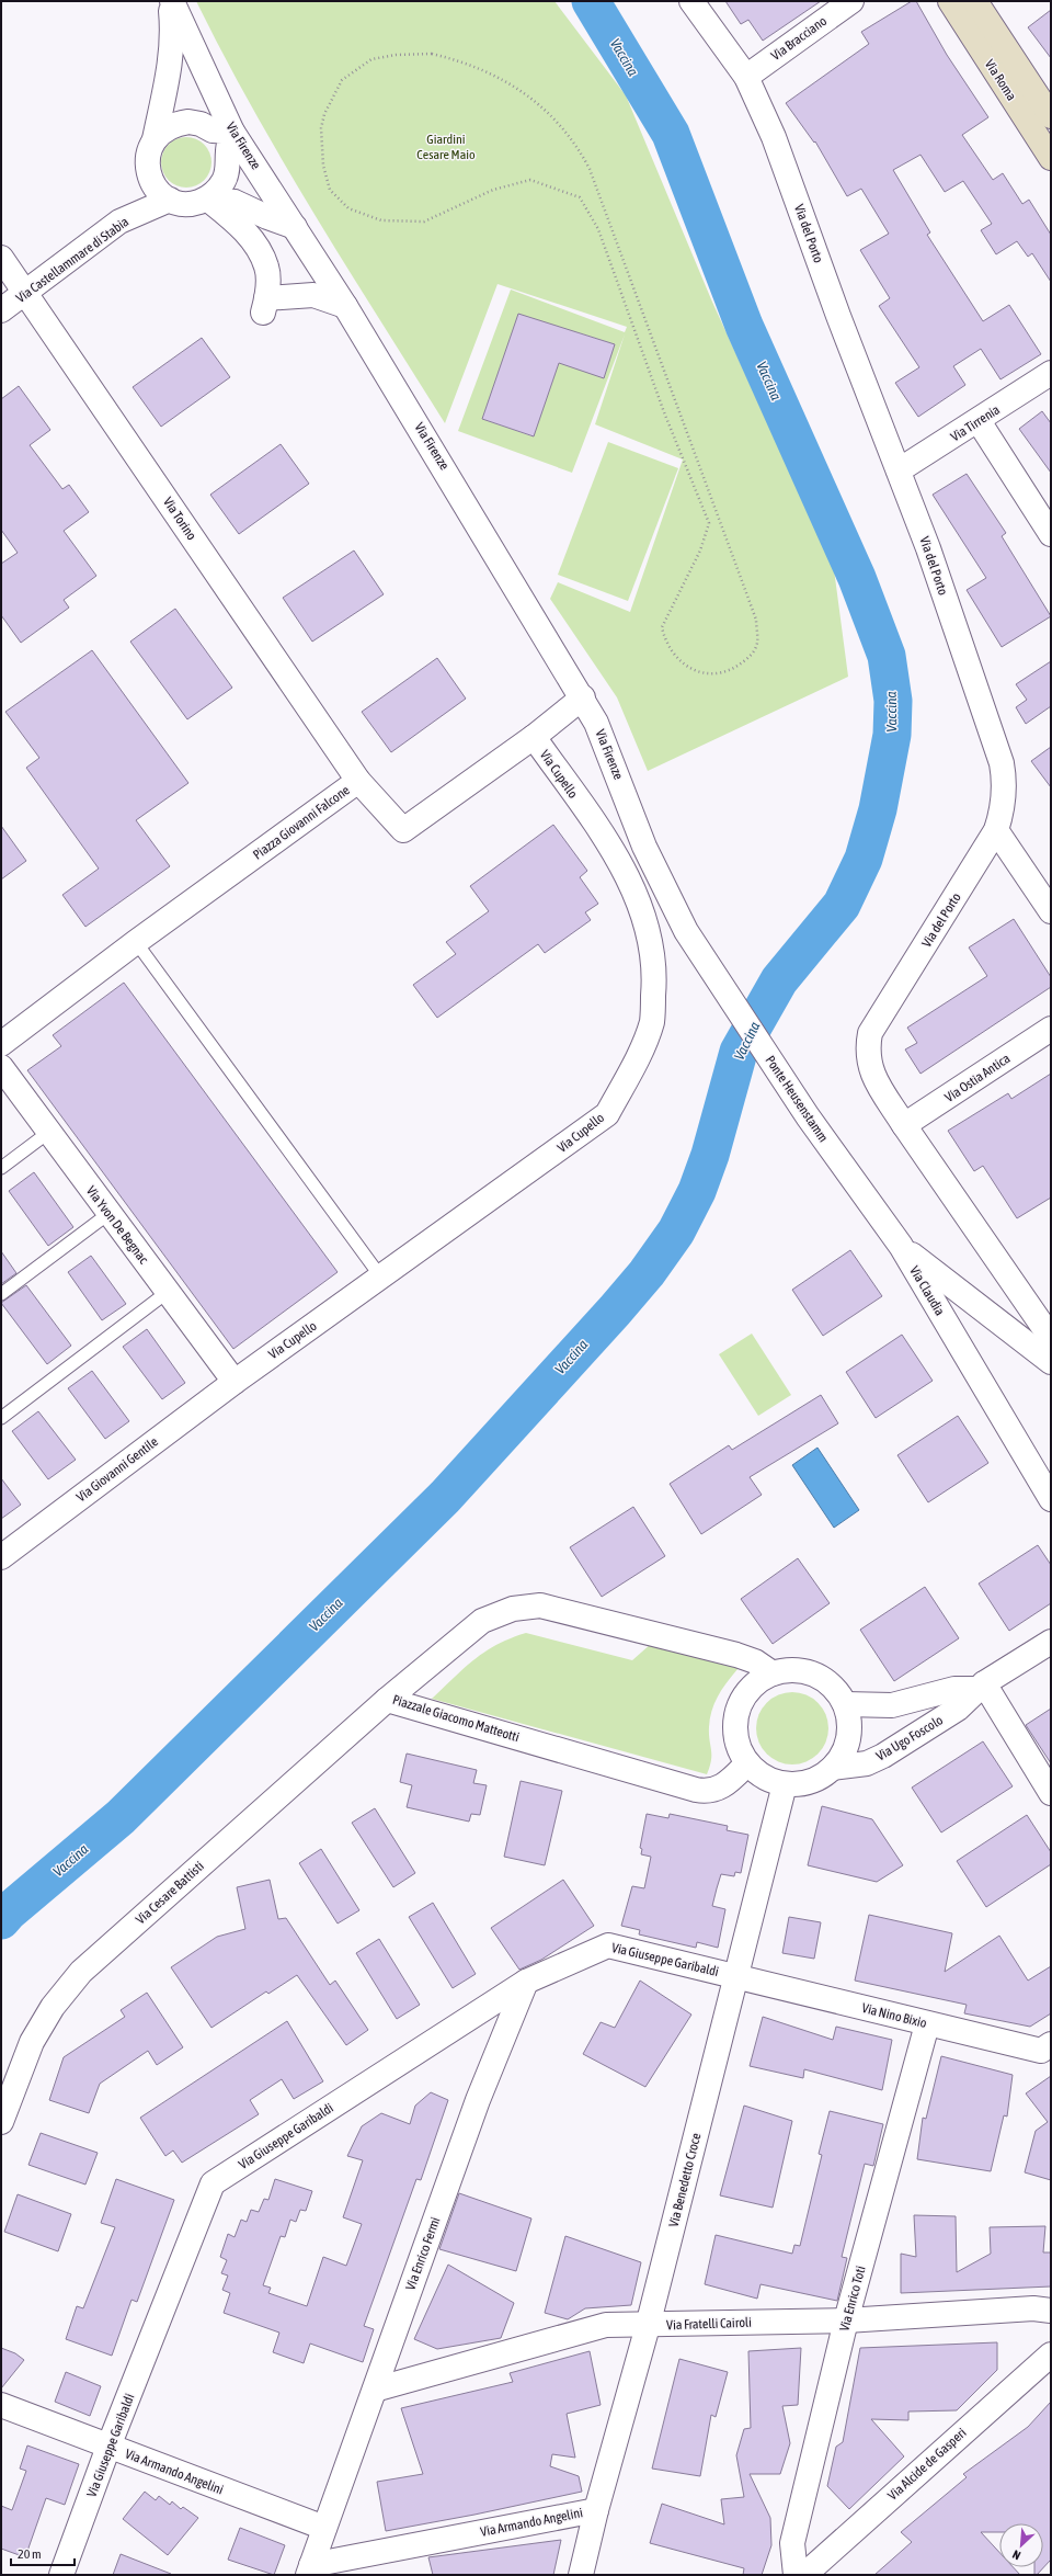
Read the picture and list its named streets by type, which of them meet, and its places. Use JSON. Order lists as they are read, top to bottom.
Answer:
{
  "streets": {
    "street": [
      "Via Bracciano",
      "Via Roma",
      "Via Firenze",
      "Via del Porto",
      "Via Castellammare di Stabia",
      "Via Tirrenia",
      "Via Torino",
      "Via Cupello",
      "Piazza Giovanni Falcone",
      "Via Ostia Antica",
      "Ponte Heusenstamm",
      "Via Yvon De Begnac",
      "Via Claudia",
      "Via Giovanni Gentile",
      "Piazzale Giacomo Matteotti",
      "Via Ugo Foscolo",
      "Via Cesare Battisti",
      "Via Giuseppe Garibaldi",
      "Via Nino Bixio",
      "Via Benedetto Croce",
      "Via Enrico Fermi",
      "Via Enrico Toti",
      "Via Fratelli Cairoli",
      "Via Alcide de Gasperi",
      "Via Armando Angelini"
    ]
  },
  "crossings": [
    ["Via Bracciano", "Via del Porto"],
    ["Via Firenze", "Via Castellammare di Stabia"],
    ["Via Firenze", "Piazza Giovanni Falcone"],
    ["Via Firenze", "Ponte Heusenstamm"],
    ["Via del Porto", "Via Tirrenia"],
    ["Via del Porto", "Via Ostia Antica"],
    ["Via Castellammare di Stabia", "Via Torino"],
    ["Via Torino", "Piazza Giovanni Falcone"],
    ["Via Cupello", "Piazza Giovanni Falcone"],
    ["Via Cupello", "Via Yvon De Begnac"],
    ["Via Cupello", "Via Giovanni Gentile"],
    ["Ponte Heusenstamm", "Via Claudia"],
    ["Via Yvon De Begnac", "Via Giovanni Gentile"],
    ["Piazzale Giacomo Matteotti", "Via Ugo Foscolo"],
    ["Piazzale Giacomo Matteotti", "Via Cesare Battisti"],
    ["Piazzale Giacomo Matteotti", "Via Benedetto Croce"],
    ["Via Ugo Foscolo", "Via Benedetto Croce"],
    ["Via Giuseppe Garibaldi", "Via Nino Bixio"],
    ["Via Giuseppe Garibaldi", "Via Benedetto Croce"],
    ["Via Giuseppe Garibaldi", "Via Enrico Fermi"],
    ["Via Giuseppe Garibaldi", "Via Armando Angelini"],
    ["Via Nino Bixio", "Via Benedetto Croce"],
    ["Via Nino Bixio", "Via Enrico Toti"],
    ["Via Benedetto Croce", "Via Fratelli Cairoli"],
    ["Via Benedetto Croce", "Via Armando Angelini"],
    ["Via Enrico Fermi", "Via Fratelli Cairoli"],
    ["Via Enrico Fermi", "Via Armando Angelini"],
    ["Via Enrico Toti", "Via Fratelli Cairoli"]
  ],
  "water": ["Vaccina"],
  "parks": ["Giardini Cesare Maio"],
  "scale_bar": "20 m",
  "north": "bottom left"
}
